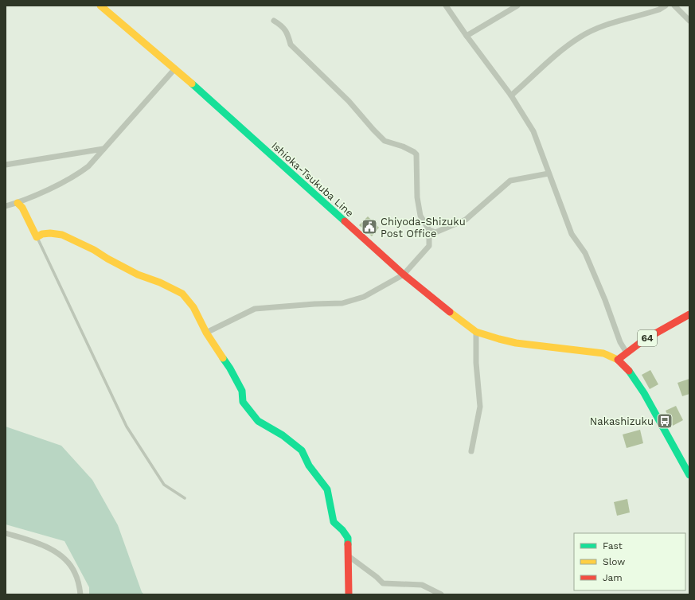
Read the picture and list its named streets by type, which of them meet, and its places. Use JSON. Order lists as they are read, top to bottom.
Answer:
{
  "streets": {
    "main road": ["Ishioka-Tsukuba Line", "64"]
  },
  "crossings": [
    ["Ishioka-Tsukuba Line", "64"]
  ],
  "places": {
    "public building": ["Chiyoda-Shizuku Post Office"],
    "bus stop": ["Nakashizuku"]
  },
  "legend": ["Fast", "Slow", "Jam"]
}
